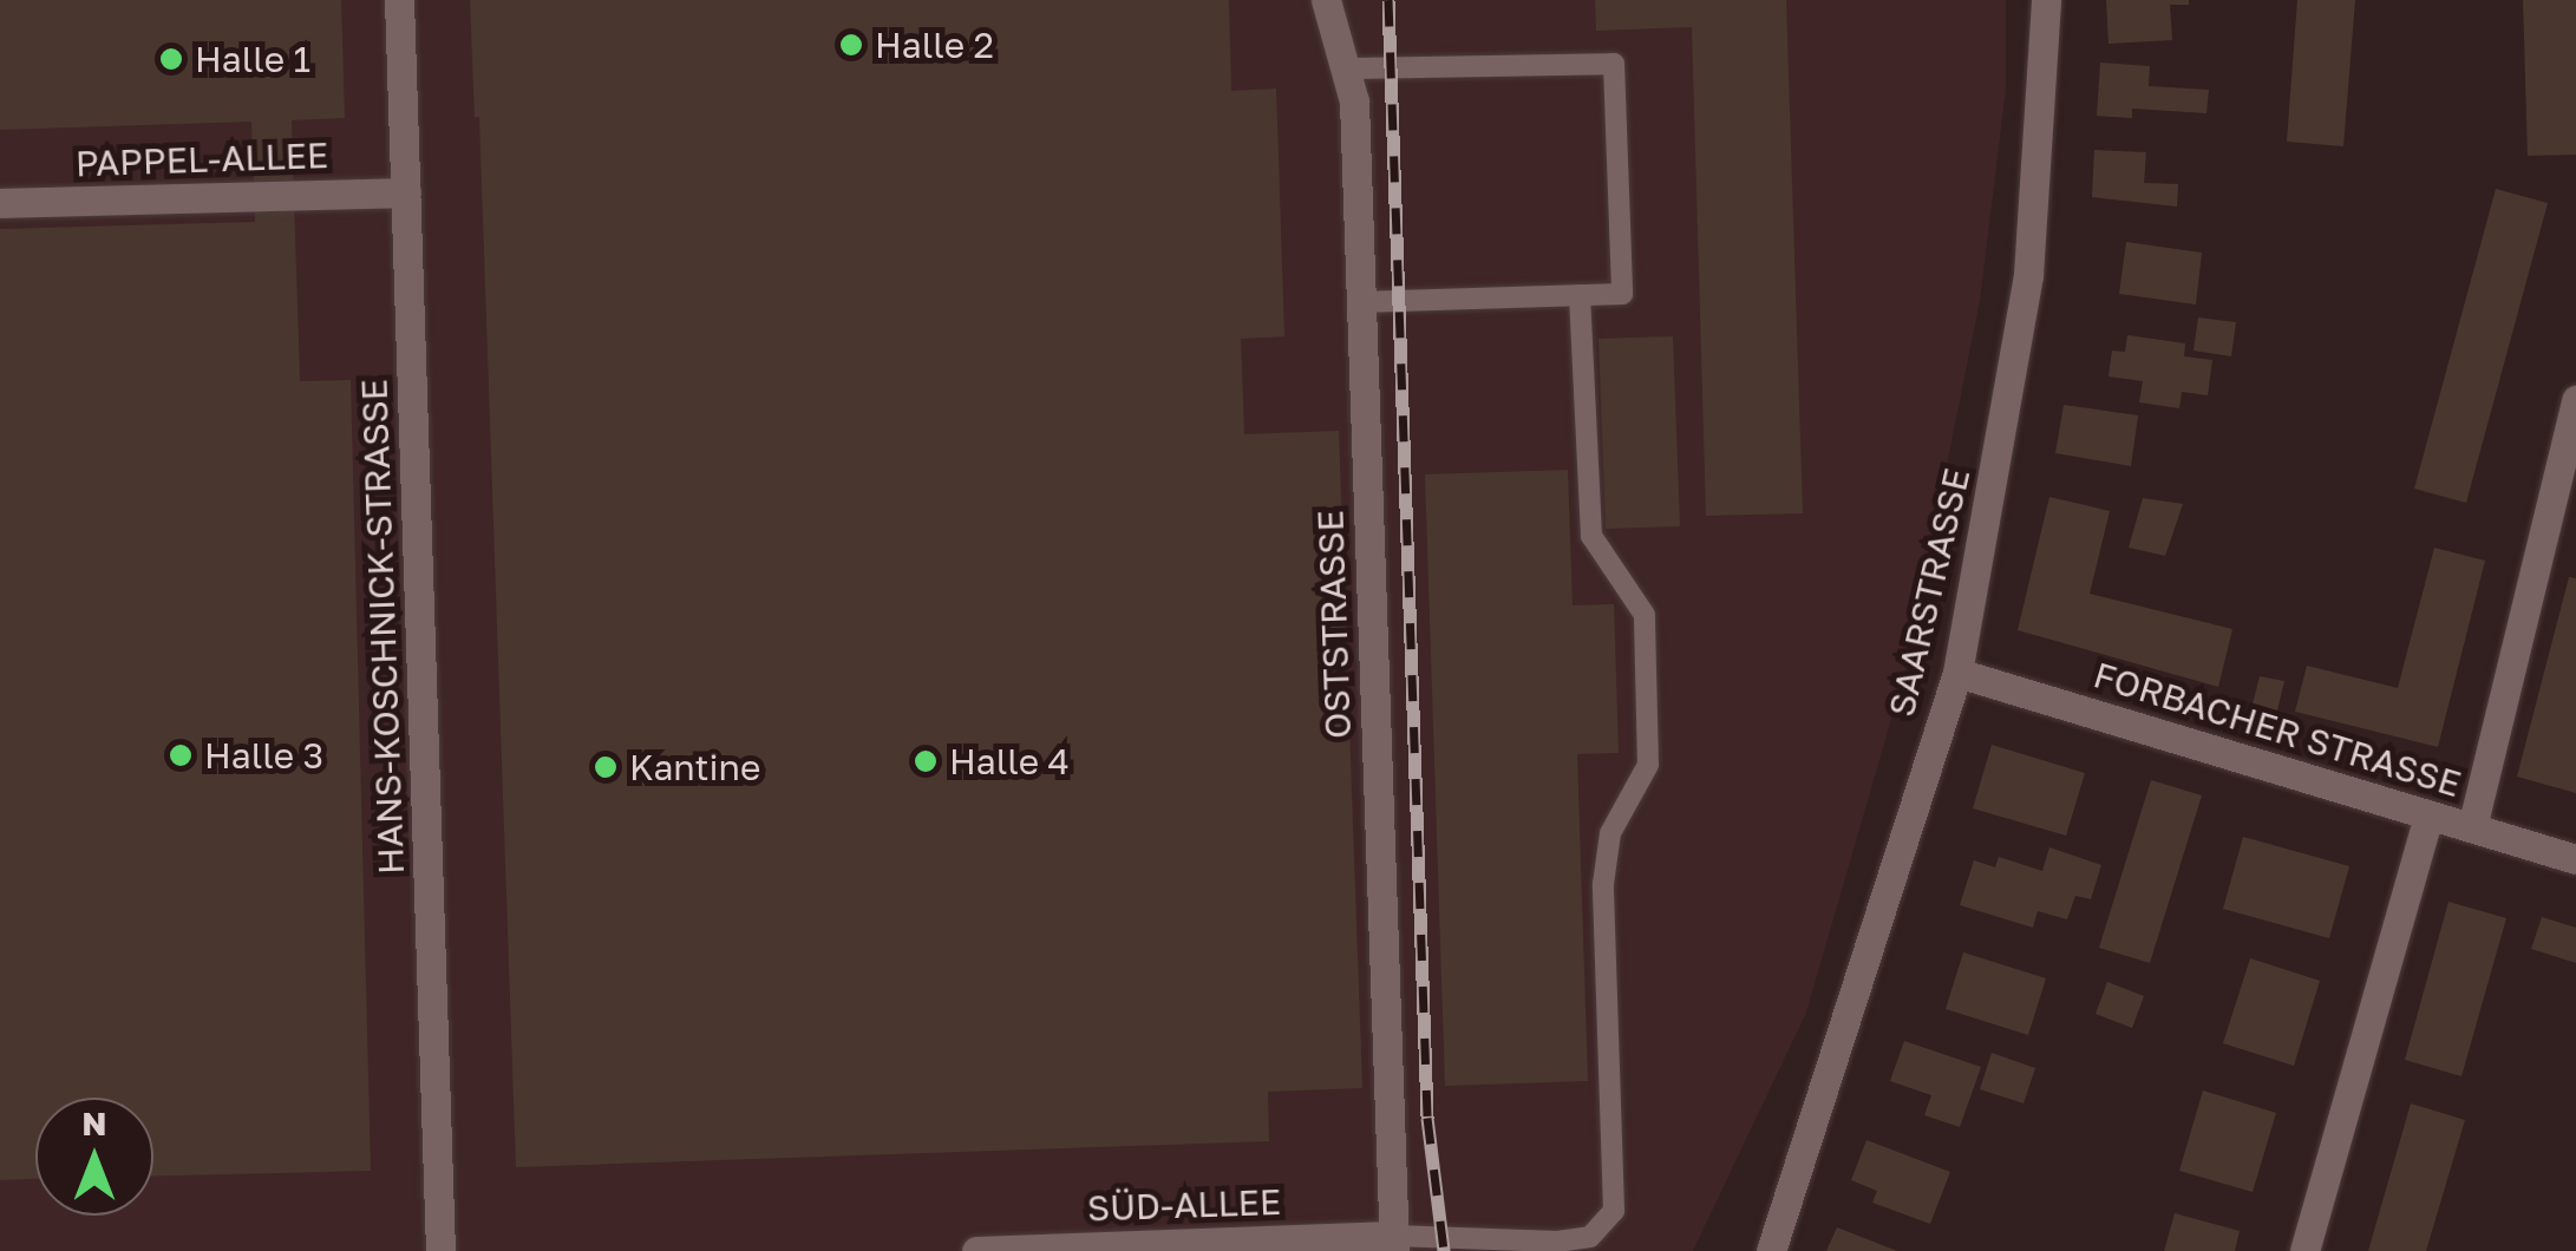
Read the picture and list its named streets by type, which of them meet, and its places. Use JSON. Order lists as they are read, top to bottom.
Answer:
{
  "streets": {
    "street": [
      "PAPPEL-ALLEE",
      "SAARSTRASSE",
      "OSTSTRASSE",
      "HANS-KOSCHNICK-STRASSE",
      "FORBACHER STRASSE",
      "SÜD-ALLEE"
    ]
  },
  "crossings": [
    ["PAPPEL-ALLEE", "HANS-KOSCHNICK-STRASSE"],
    ["SAARSTRASSE", "FORBACHER STRASSE"],
    ["OSTSTRASSE", "SÜD-ALLEE"]
  ],
  "places": [
    "Halle 2",
    "Halle 1",
    "Halle 3",
    "Halle 4",
    "Kantine"
  ],
  "north": "top"
}
